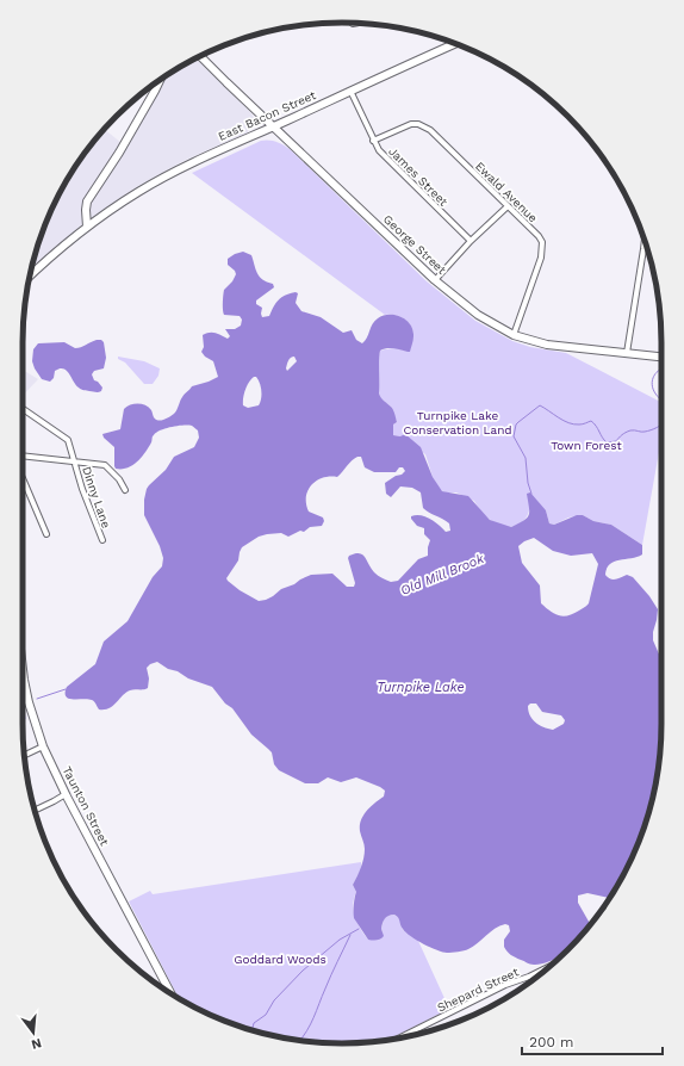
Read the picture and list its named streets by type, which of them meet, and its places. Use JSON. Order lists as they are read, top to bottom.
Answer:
{
  "streets": {
    "main road": ["East Bacon Street", "George Street", "Taunton Street"],
    "street": [
      "James Street",
      "Ewald Avenue",
      "Dinny Lane",
      "Shepard Street"
    ]
  },
  "crossings": [
    ["East Bacon Street", "James Street"],
    ["East Bacon Street", "George Street"],
    ["James Street", "Ewald Avenue"],
    ["Ewald Avenue", "George Street"]
  ],
  "water": ["Old Mill Brook", "Turnpike Lake"],
  "parks": ["Turnpike Lake Conservation Land", "Town Forest", "Goddard Woods"],
  "scale_bar": "200 m",
  "north": "bottom"
}
